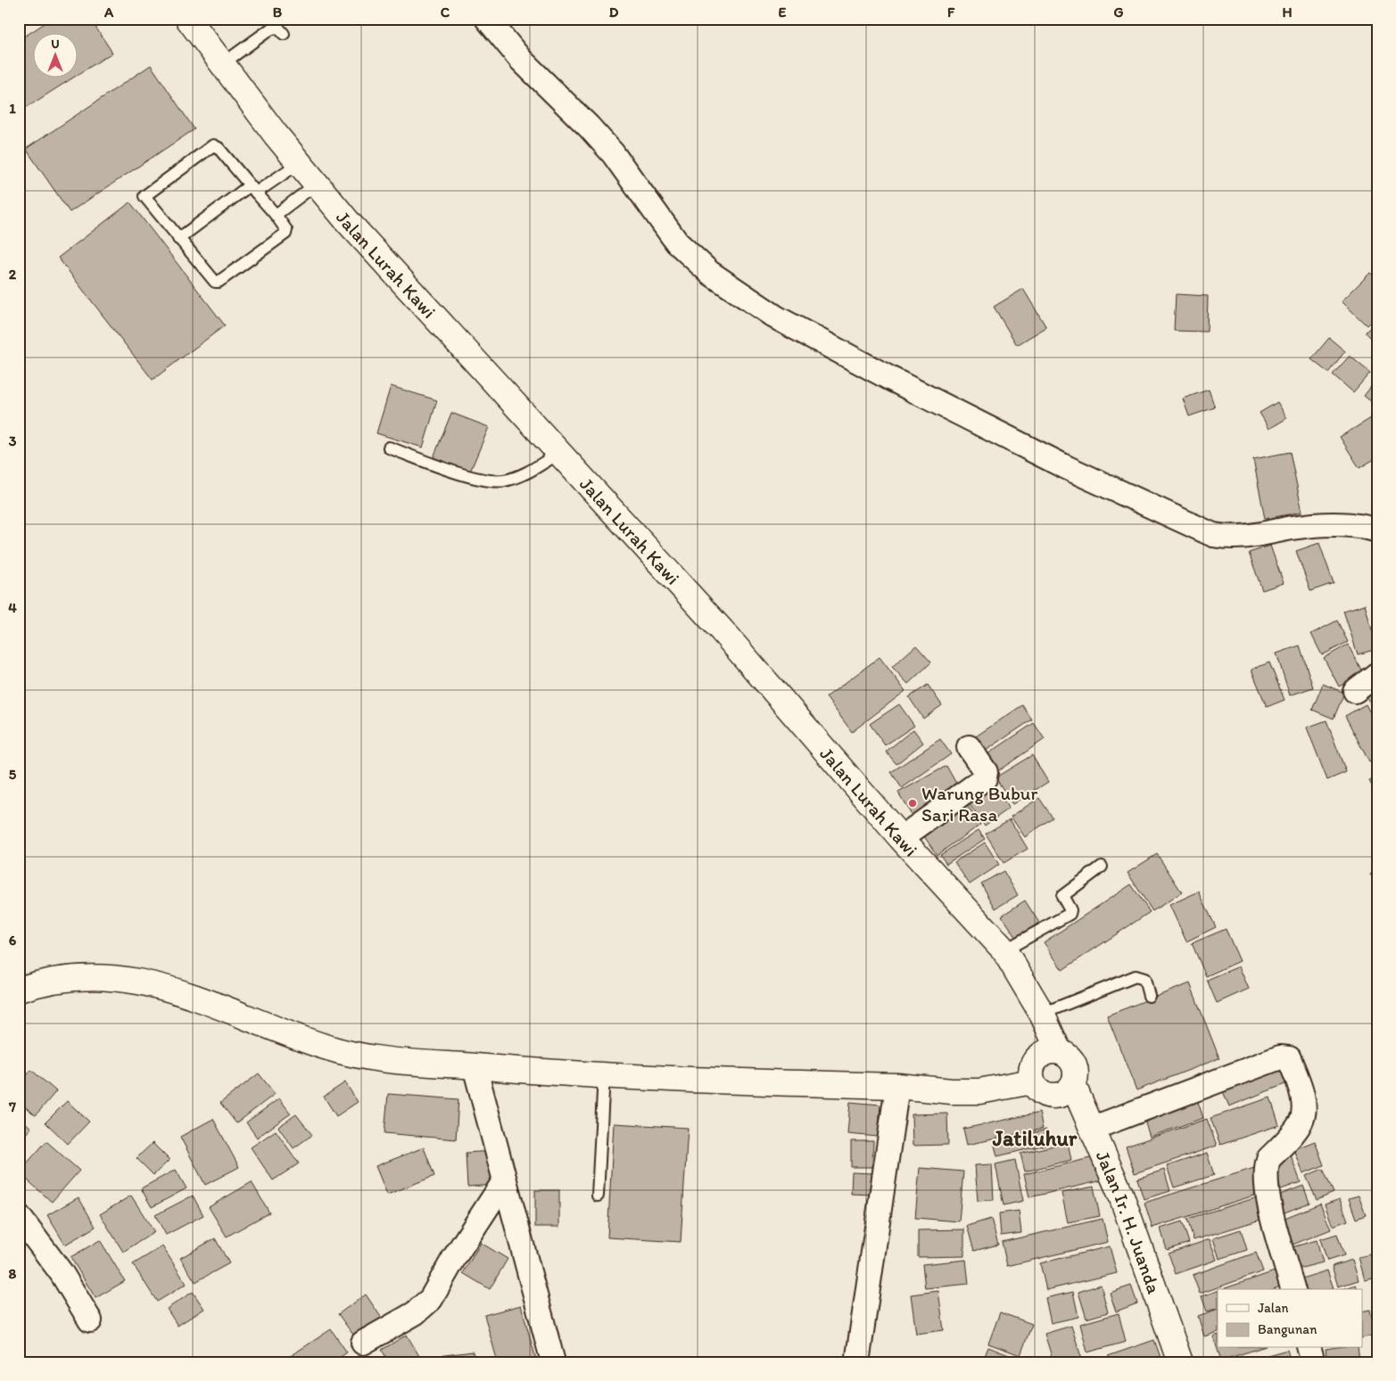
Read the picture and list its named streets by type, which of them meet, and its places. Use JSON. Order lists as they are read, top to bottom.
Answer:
{
  "streets": {
    "street": ["Jalan Lurah Kawi", "Jalan Ir. H. Juanda"]
  },
  "crossings": [
    ["Jalan Lurah Kawi", "Jalan Ir. H. Juanda"]
  ],
  "districts": ["Jatiluhur"],
  "places": ["Warung Bubur Sari Rasa"],
  "legend": ["Jalan", "Bangunan"],
  "north": "top",
  "grid": {
    "columns": [
      "A",
      "B",
      "C",
      "D",
      "E",
      "F",
      "G",
      "H"
    ],
    "rows": [
      "1",
      "2",
      "3",
      "4",
      "5",
      "6",
      "7",
      "8"
    ]
  }
}
